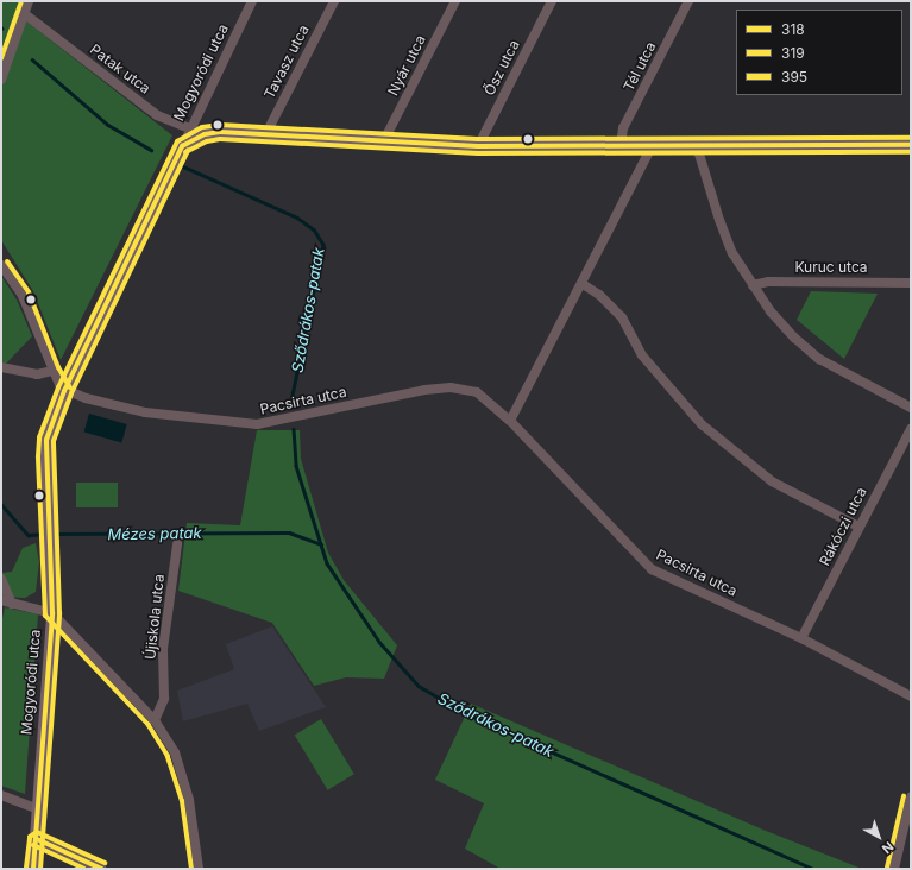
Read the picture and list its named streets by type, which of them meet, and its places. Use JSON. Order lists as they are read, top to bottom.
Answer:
{
  "streets": {
    "main road": ["Mogyoródi utca"],
    "street": [
      "Tavasz utca",
      "Nyár utca",
      "Tél utca",
      "Ősz utca",
      "Patak utca",
      "Kuruc utca",
      "Pacsirta utca",
      "Rákóczi utca",
      "Újiskola utca"
    ]
  },
  "crossings": [
    ["Patak utca", "Mogyoródi utca"],
    ["Mogyoródi utca", "Pacsirta utca"],
    ["Pacsirta utca", "Rákóczi utca"]
  ],
  "water": ["Sződrákos-patak", "Mézes patak"],
  "lines": ["transit line 395", "transit line 318", "transit line 319"],
  "legend": ["318", "319", "395"],
  "north": "bottom right"
}
